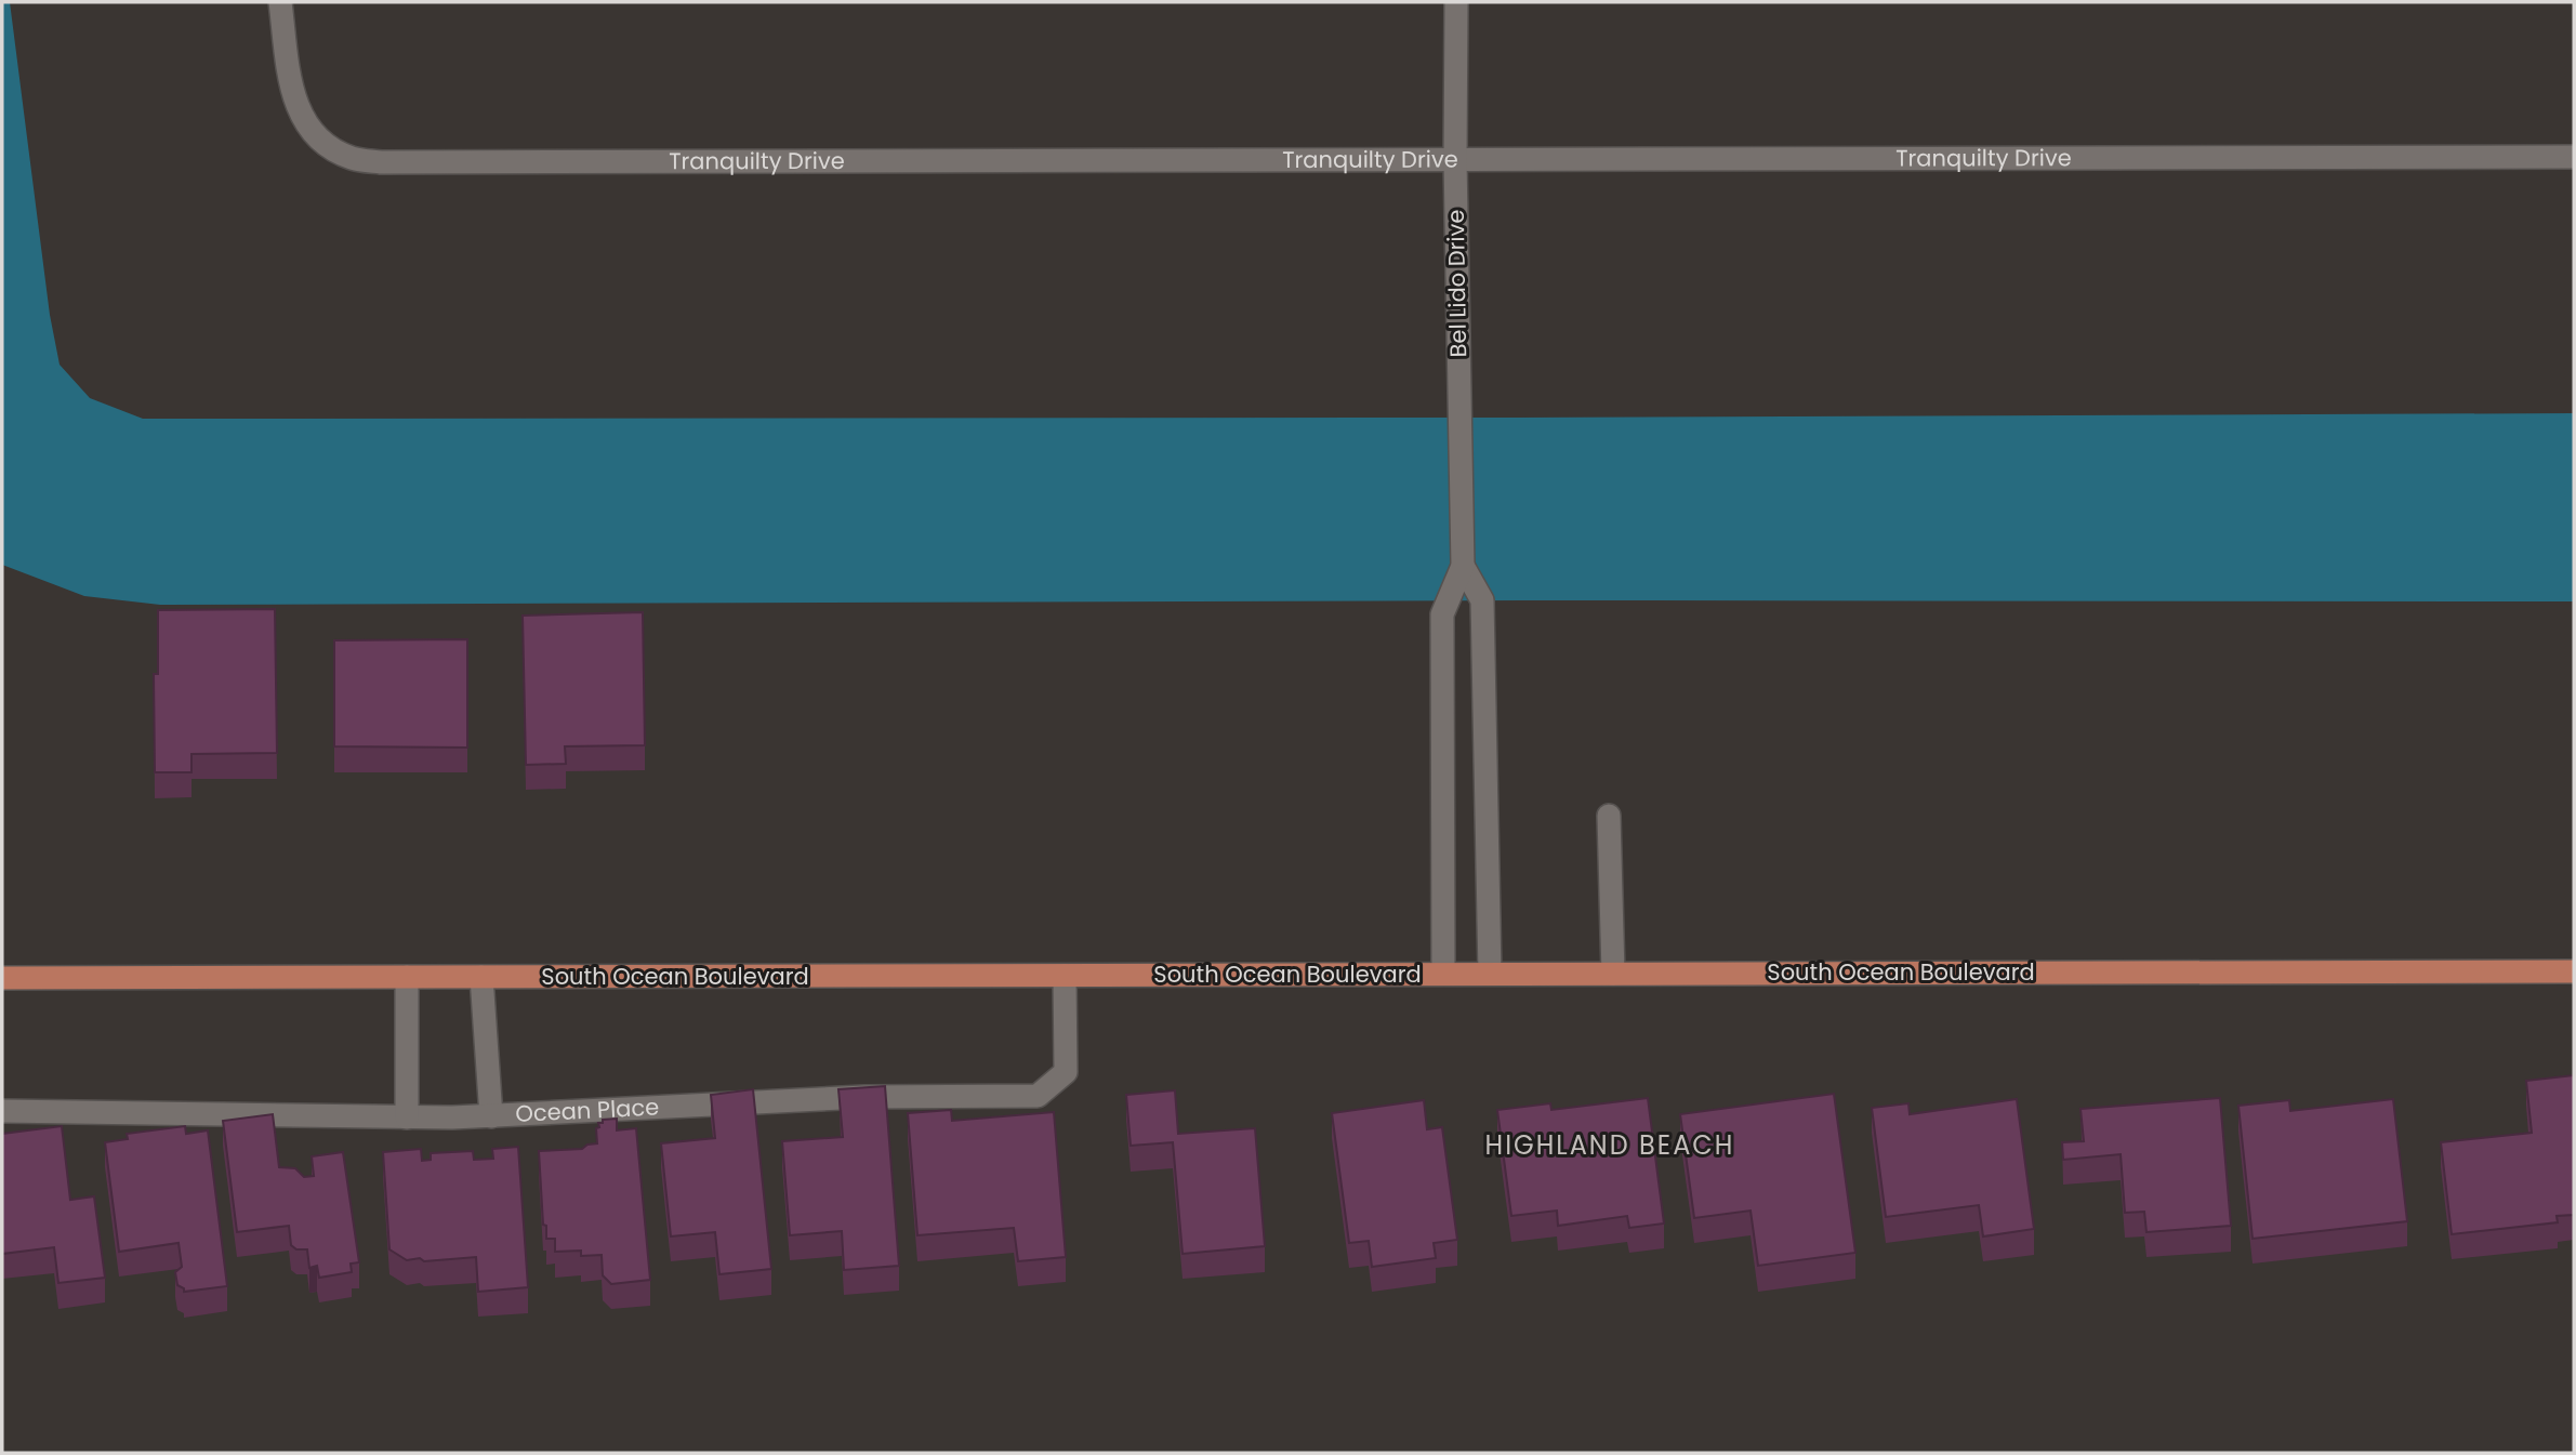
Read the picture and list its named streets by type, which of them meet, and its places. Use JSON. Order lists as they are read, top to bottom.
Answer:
{
  "streets": {
    "main road": ["South Ocean Boulevard"],
    "street": ["Tranquilty Drive", "Bel Lido Drive", "Ocean Place"]
  },
  "crossings": [
    ["Tranquilty Drive", "Bel Lido Drive"],
    ["Bel Lido Drive", "South Ocean Boulevard"],
    ["South Ocean Boulevard", "Ocean Place"]
  ],
  "districts": ["HIGHLAND BEACH"]
}
